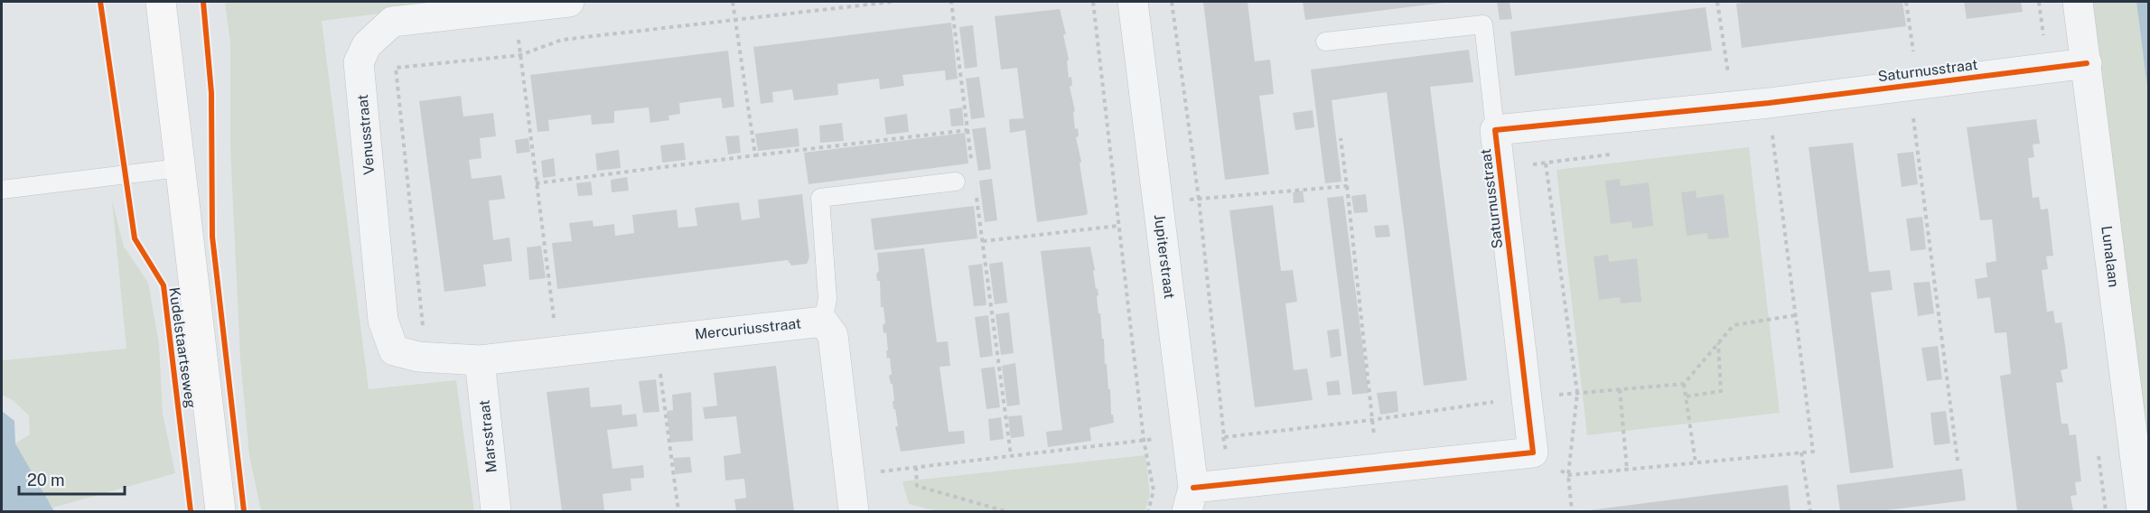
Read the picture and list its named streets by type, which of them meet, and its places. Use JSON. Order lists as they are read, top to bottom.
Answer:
{
  "streets": {
    "main road": ["Kudelstaartseweg"],
    "street": [
      "Saturnusstraat",
      "Venusstraat",
      "Jupiterstraat",
      "Lunalaan",
      "Mercuriusstraat",
      "Marsstraat"
    ]
  },
  "crossings": [
    ["Saturnusstraat", "Lunalaan"],
    ["Venusstraat", "Mercuriusstraat"],
    ["Venusstraat", "Marsstraat"],
    ["Mercuriusstraat", "Marsstraat"]
  ],
  "scale_bar": "20 m"
}
